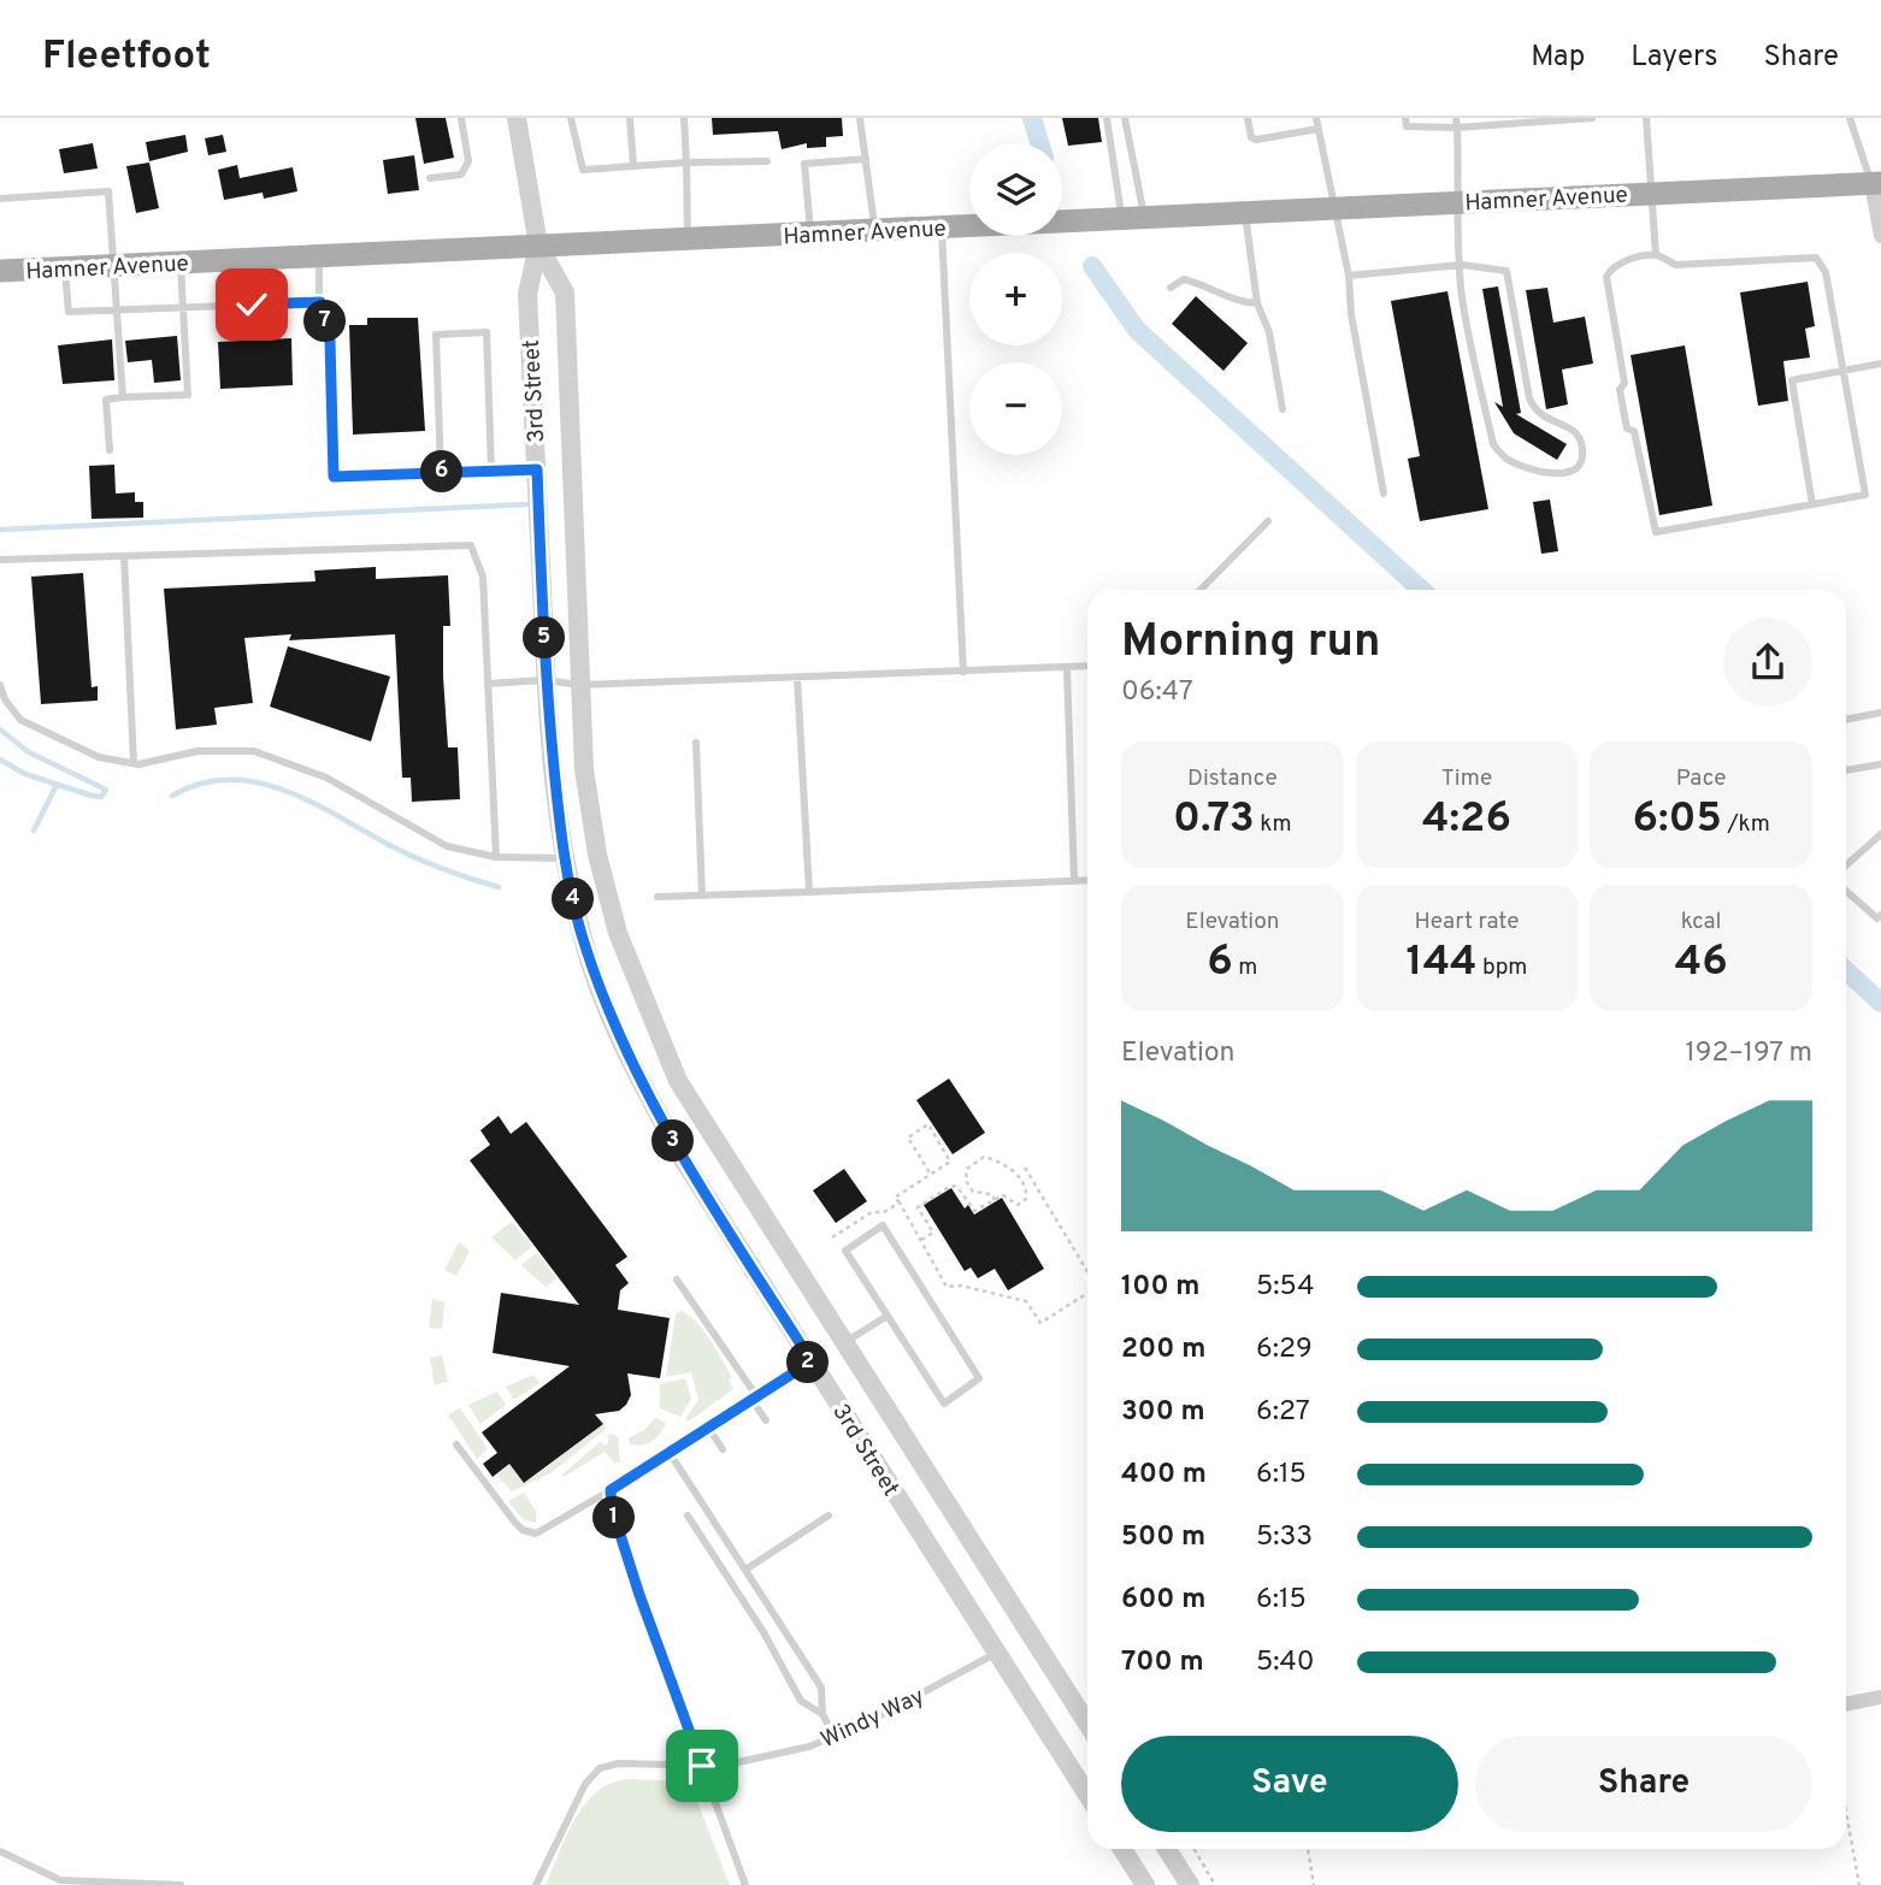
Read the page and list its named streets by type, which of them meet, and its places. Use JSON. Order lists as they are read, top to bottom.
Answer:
{
  "streets": {
    "main road": ["Hamner Avenue"],
    "street": ["3rd Street", "Windy Way"]
  },
  "crossings": [
    ["Hamner Avenue", "3rd Street"],
    ["3rd Street", "Windy Way"]
  ],
  "page": {
    "header": "Fleetfoot",
    "nav": ["Map", "Layers", "Share"],
    "map_buttons": ["+", "−"],
    "pins": [
      "7",
      "6",
      "5",
      "4",
      "3",
      "2",
      "1"
    ],
    "heading": ["Morning run", "06:47"],
    "stats": [
      ["Distance", "0.73 km"],
      ["Time", "4:26"],
      ["Pace", "6:05 /km"],
      ["Elevation", "6 m"],
      ["Heart rate", "144 bpm"],
      ["kcal", "46"]
    ],
    "chart": ["Elevation", "192–197 m"],
    "list": [
      {
        "name": "100 m",
        "note": "5:54"
      },
      {
        "name": "200 m",
        "note": "6:29"
      },
      {
        "name": "300 m",
        "note": "6:27"
      },
      {
        "name": "400 m",
        "note": "6:15"
      },
      {
        "name": "500 m",
        "note": "5:33"
      },
      {
        "name": "600 m",
        "note": "6:15"
      },
      {
        "name": "700 m",
        "note": "5:40"
      }
    ],
    "buttons": ["Save", "Share"]
  }
}
